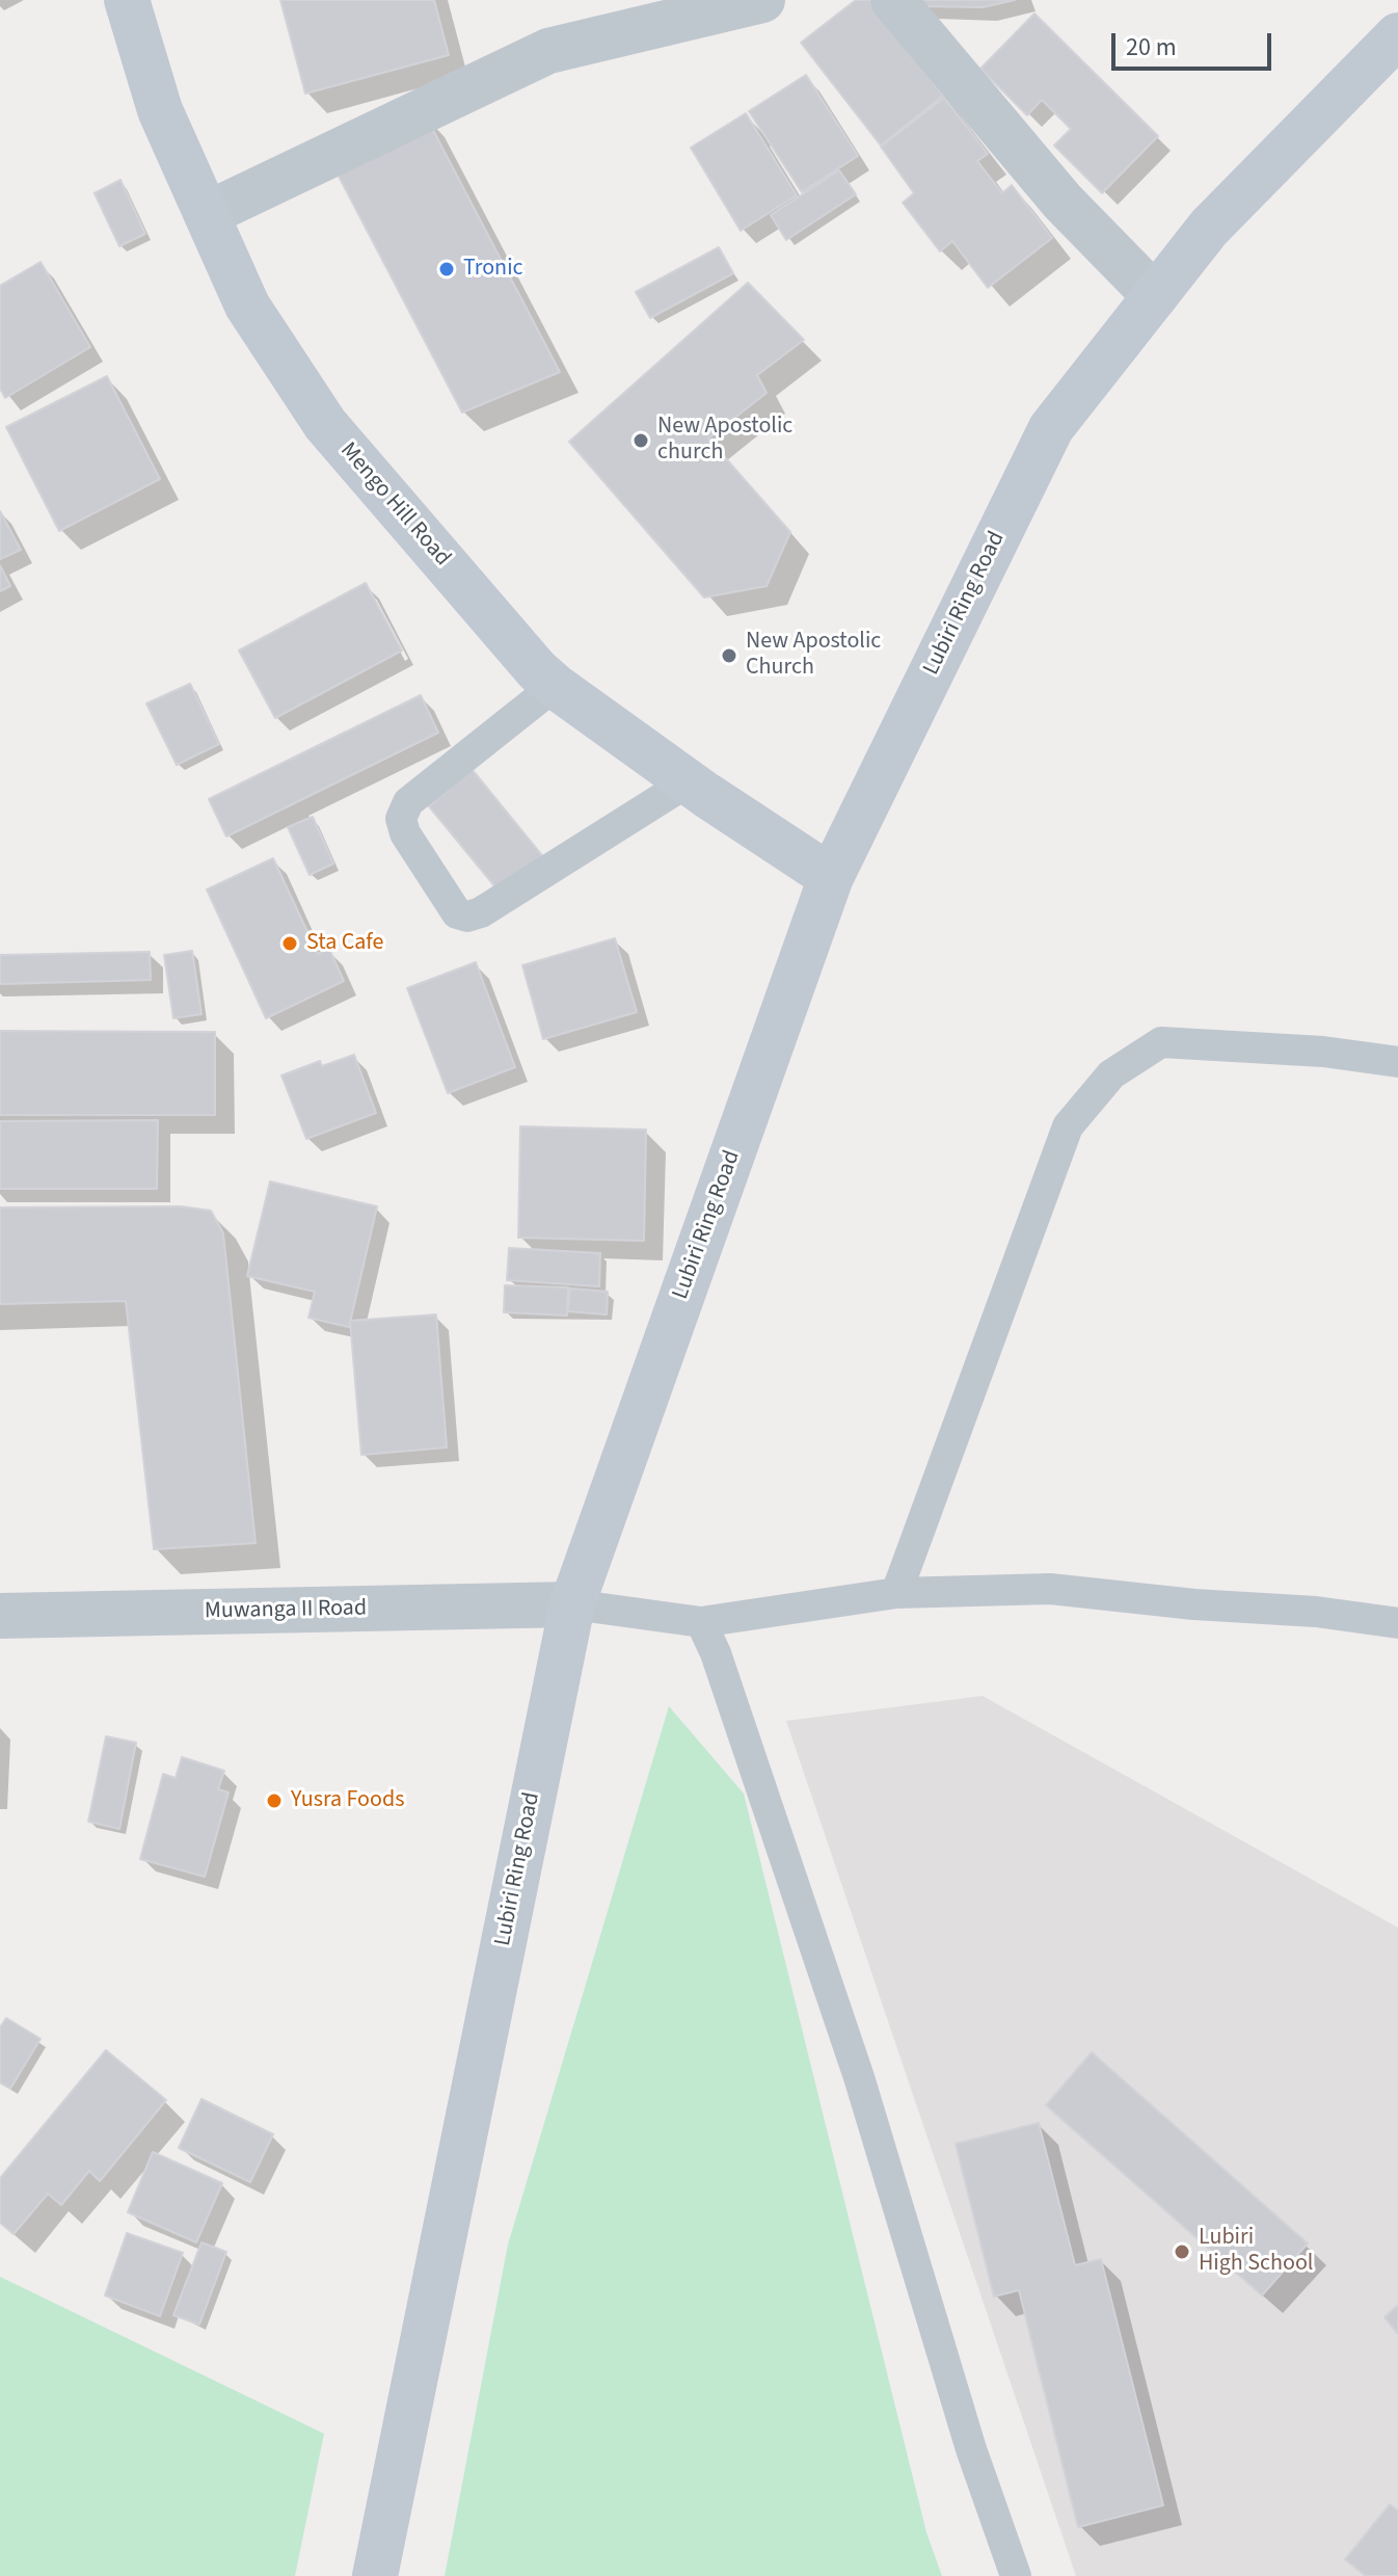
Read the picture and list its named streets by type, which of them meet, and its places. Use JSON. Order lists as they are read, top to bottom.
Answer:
{
  "streets": {
    "main road": ["Mengo Hill Road", "Lubiri Ring Road"],
    "street": ["Muwanga II Road"]
  },
  "crossings": [
    ["Mengo Hill Road", "Lubiri Ring Road"],
    ["Lubiri Ring Road", "Muwanga II Road"]
  ],
  "places": [
    "Tronic",
    "New Apostolic church",
    "New Apostolic Church",
    "Sta Cafe",
    "Yusra Foods",
    "Lubiri High School"
  ],
  "scale_bar": "20 m"
}
